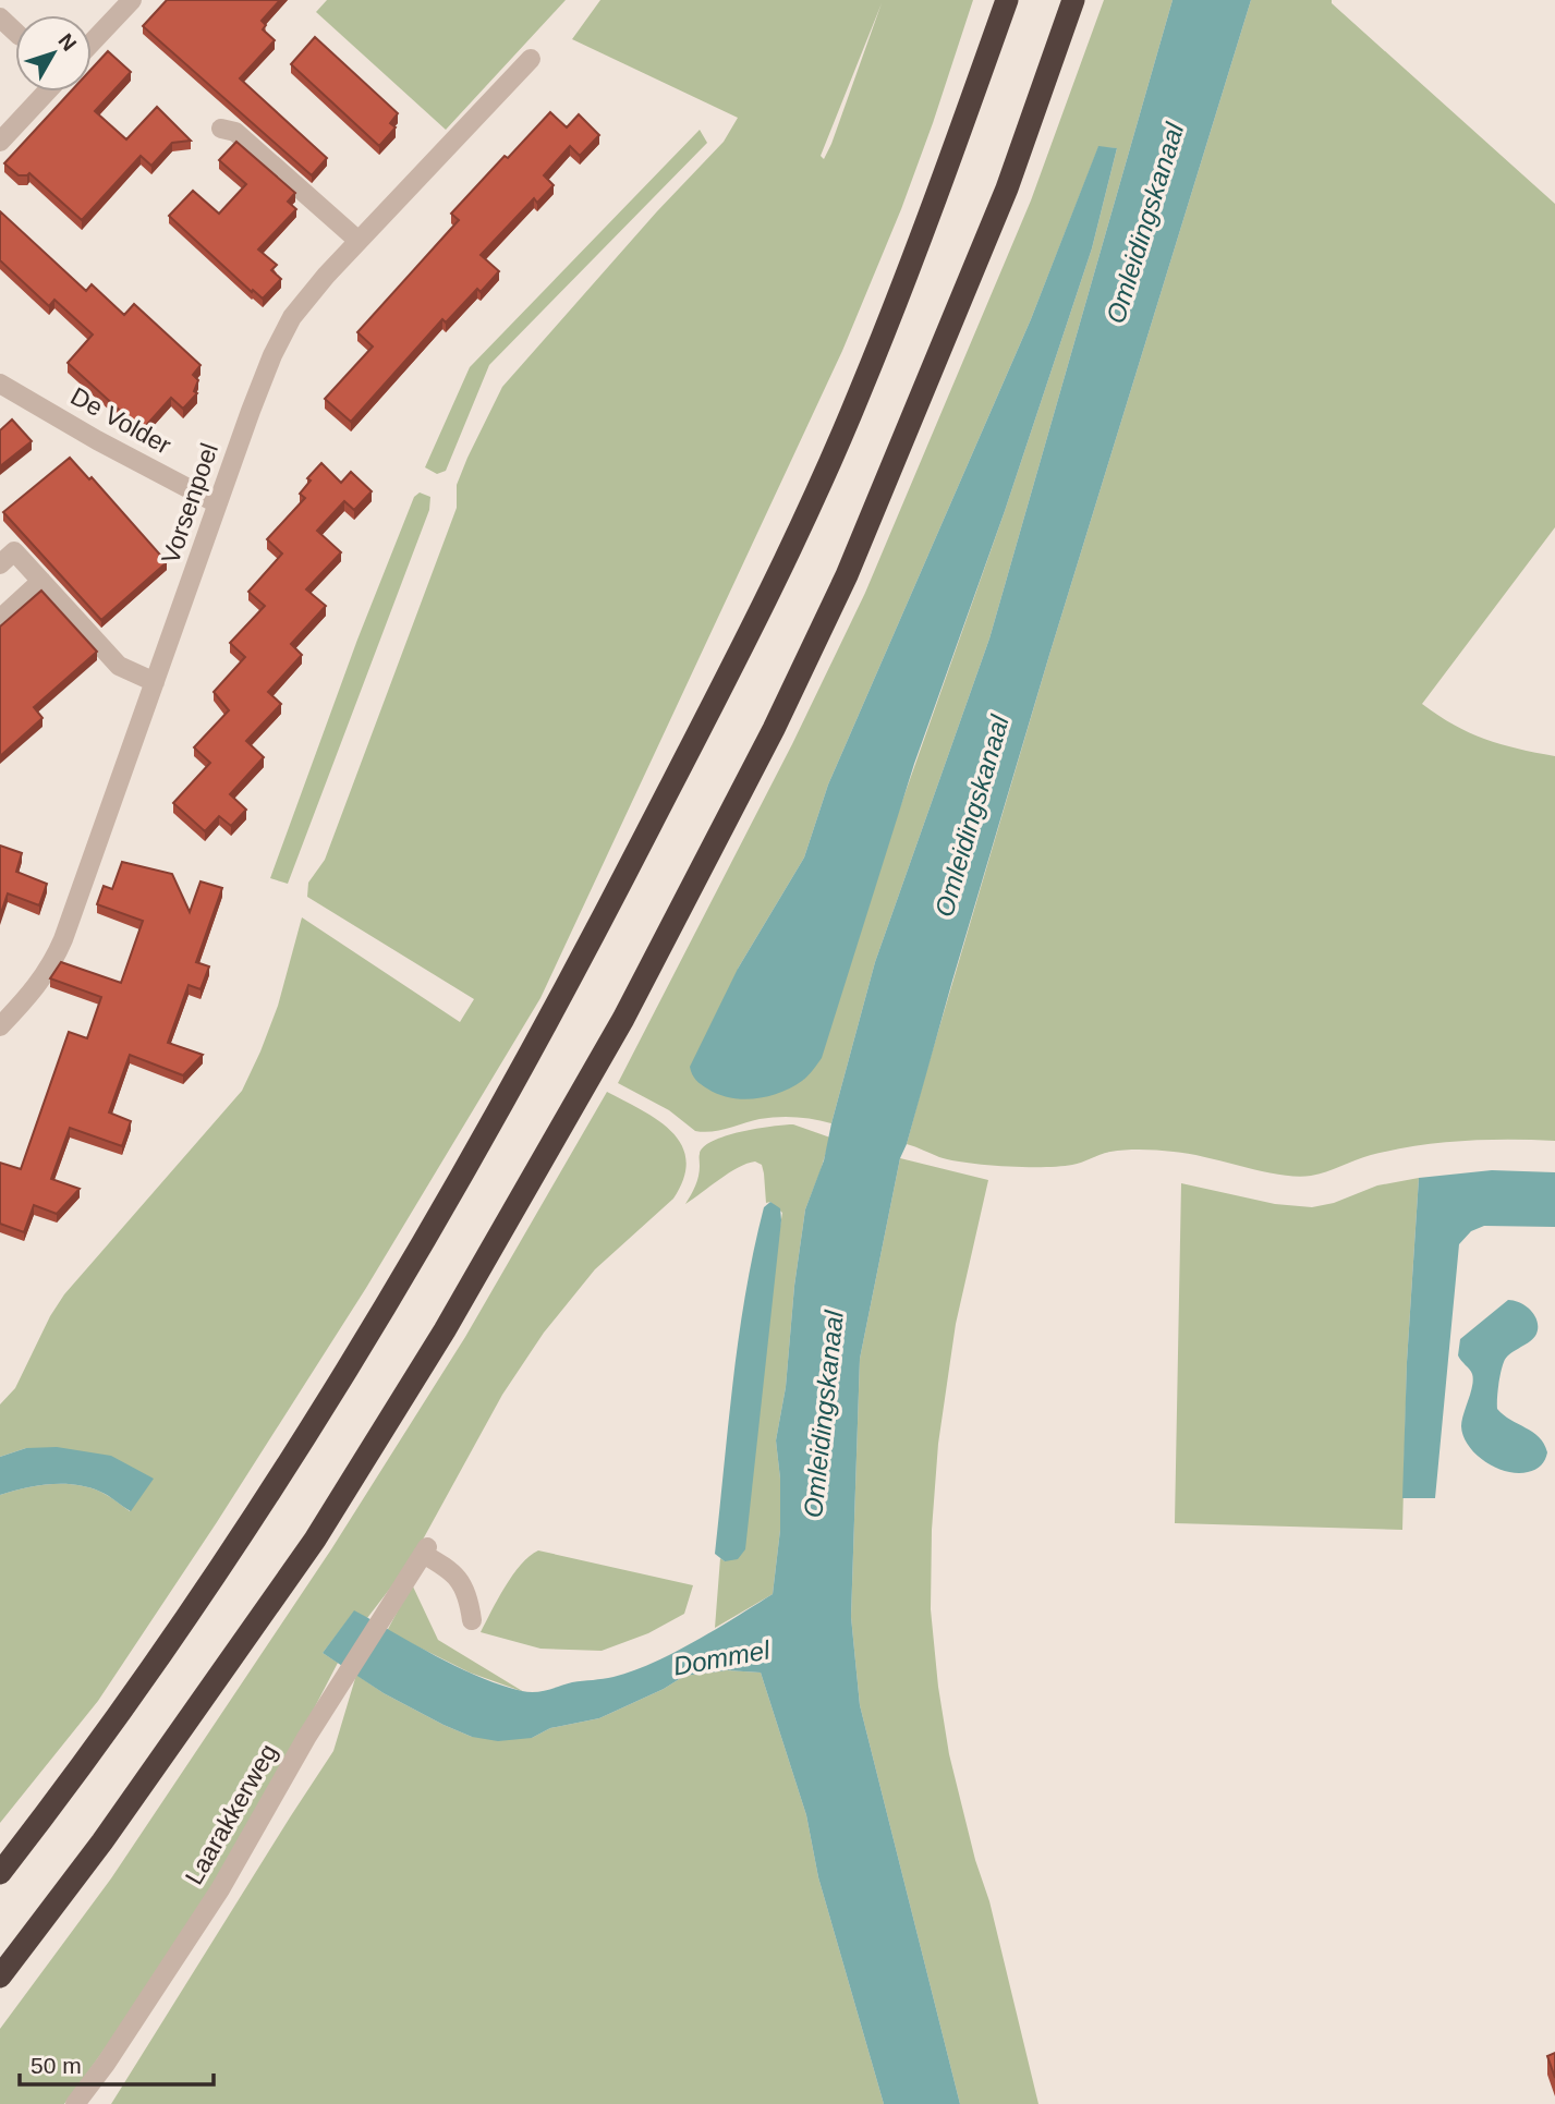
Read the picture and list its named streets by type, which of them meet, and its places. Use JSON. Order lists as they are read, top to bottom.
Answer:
{
  "streets": {
    "street": ["De Volder", "Vorsenpoel", "Laarakkerweg"]
  },
  "crossings": [
    ["De Volder", "Vorsenpoel"]
  ],
  "water": ["Omleidingskanaal", "Dommel"],
  "scale_bar": "50 m",
  "north": "top right"
}
